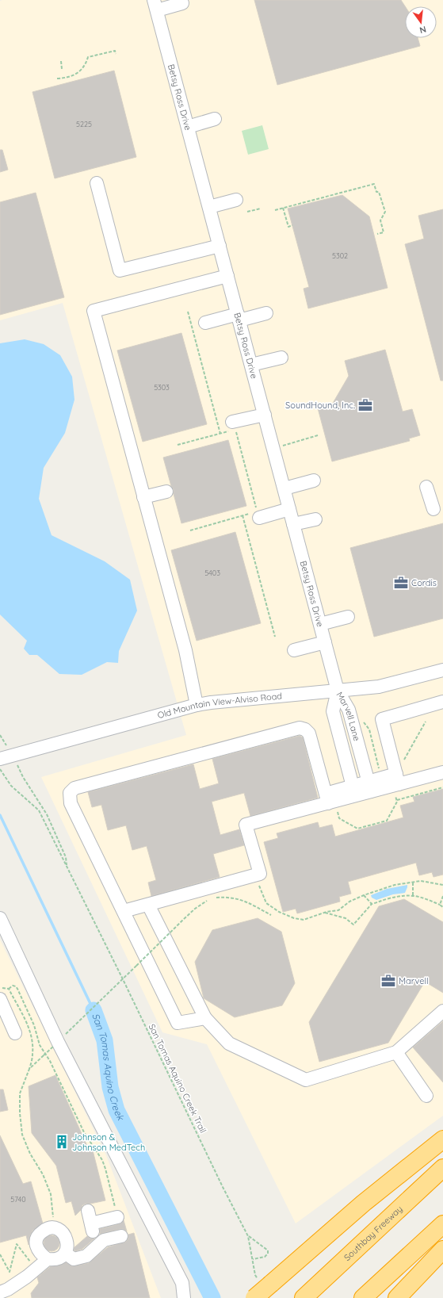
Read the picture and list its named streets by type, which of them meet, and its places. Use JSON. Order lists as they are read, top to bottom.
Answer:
{
  "streets": {
    "highway": ["Southbay Freeway"],
    "street": ["Betsy Ross Drive", "Old Mountain View-Alviso Road", "Marvell Lane"],
    "path": ["San Tomas Aquino Creek Trail"]
  },
  "crossings": [
    ["Betsy Ross Drive", "Old Mountain View-Alviso Road"],
    ["Betsy Ross Drive", "Marvell Lane"],
    ["Old Mountain View-Alviso Road", "Marvell Lane"],
    ["Old Mountain View-Alviso Road", "San Tomas Aquino Creek Trail"]
  ],
  "water": ["San Tomas Aquino Creek"],
  "places": {
    "office": ["SoundHound, Inc.", "Cordis", "Marvell"],
    "building": ["Johnson & Johnson MedTech"]
  },
  "house_numbers": [
    "5225",
    "5302",
    "5303",
    "5403",
    "5740"
  ],
  "north": "bottom"
}
